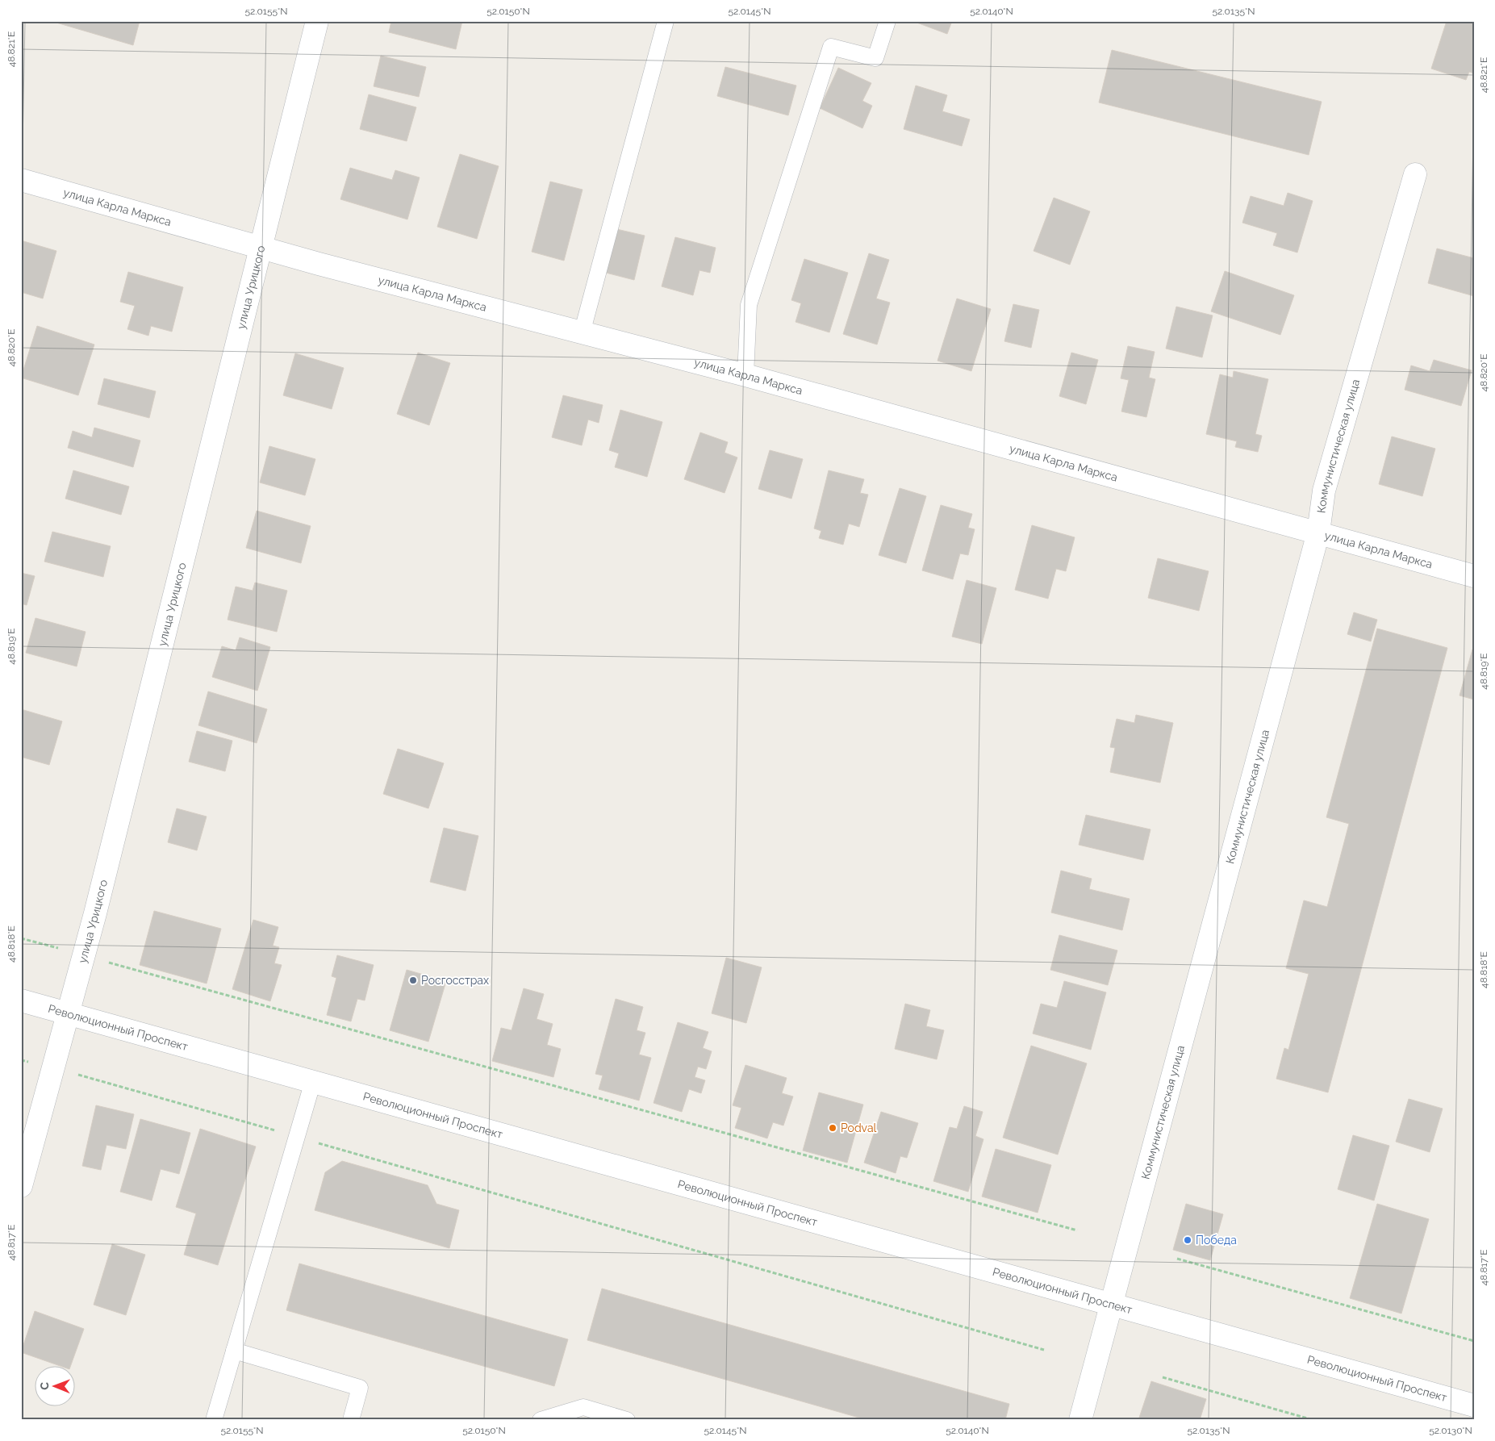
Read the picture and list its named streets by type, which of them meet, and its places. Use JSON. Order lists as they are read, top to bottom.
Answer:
{
  "streets": {
    "street": [
      "улица Карла Маркса",
      "улица Урицкого",
      "Коммунистическая улица",
      "Революционный Проспект"
    ]
  },
  "crossings": [
    ["улица Карла Маркса", "улица Урицкого"],
    ["улица Карла Маркса", "Коммунистическая улица"],
    ["улица Урицкого", "Революционный Проспект"],
    ["Коммунистическая улица", "Революционный Проспект"]
  ],
  "places": ["Росгосстрах", "Podval", "Победа"],
  "north": "left",
  "coordinates": [
    "52.0155°N",
    "52.0150°N",
    "52.0145°N",
    "52.0140°N",
    "52.0135°N",
    "48.821°E",
    "48.820°E",
    "48.819°E",
    "48.818°E",
    "48.817°E",
    "52.0130°N"
  ]
}
